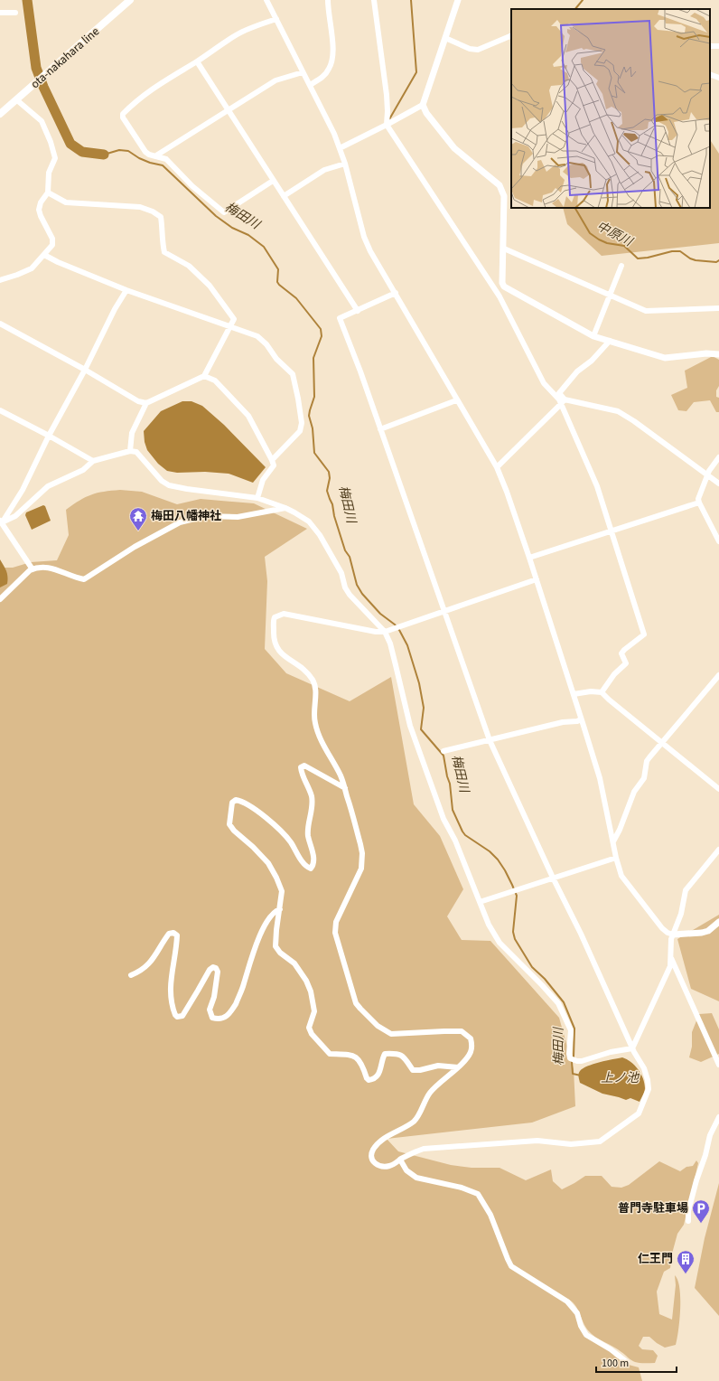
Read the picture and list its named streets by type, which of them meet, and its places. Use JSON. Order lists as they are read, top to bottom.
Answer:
{
  "streets": {
    "main road": ["ota-nakahara line"]
  },
  "water": ["梅田川", "中原川", "上ノ池"],
  "places": {
    "temple": ["梅田八幡神社"],
    "parking": ["普門寺駐車場"],
    "building": ["仁王門"]
  },
  "scale_bar": "100 m"
}
